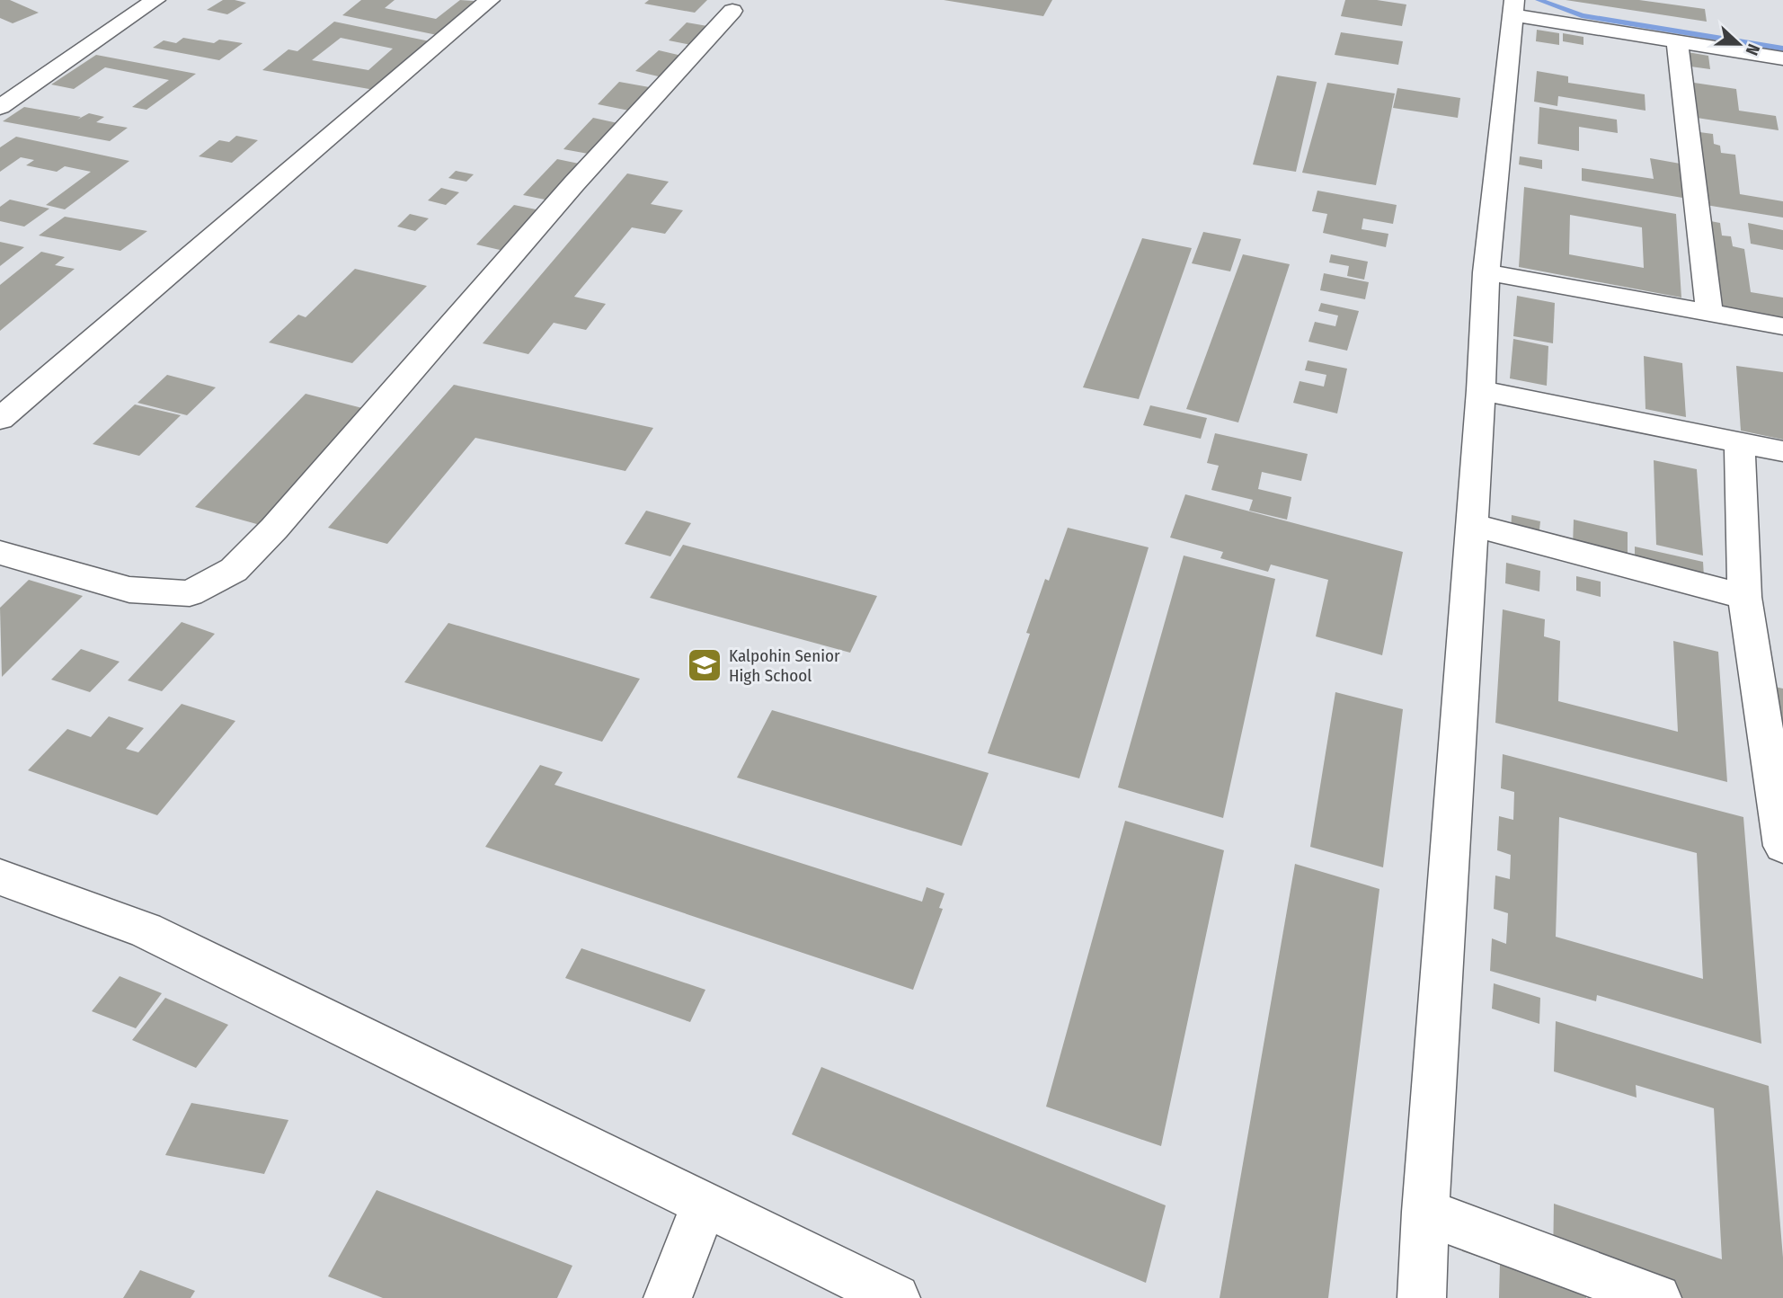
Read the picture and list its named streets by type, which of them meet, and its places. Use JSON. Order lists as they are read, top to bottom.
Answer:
{
  "places": {
    "school or university": ["Kalpohin Senior High School"]
  },
  "north": "right"
}
